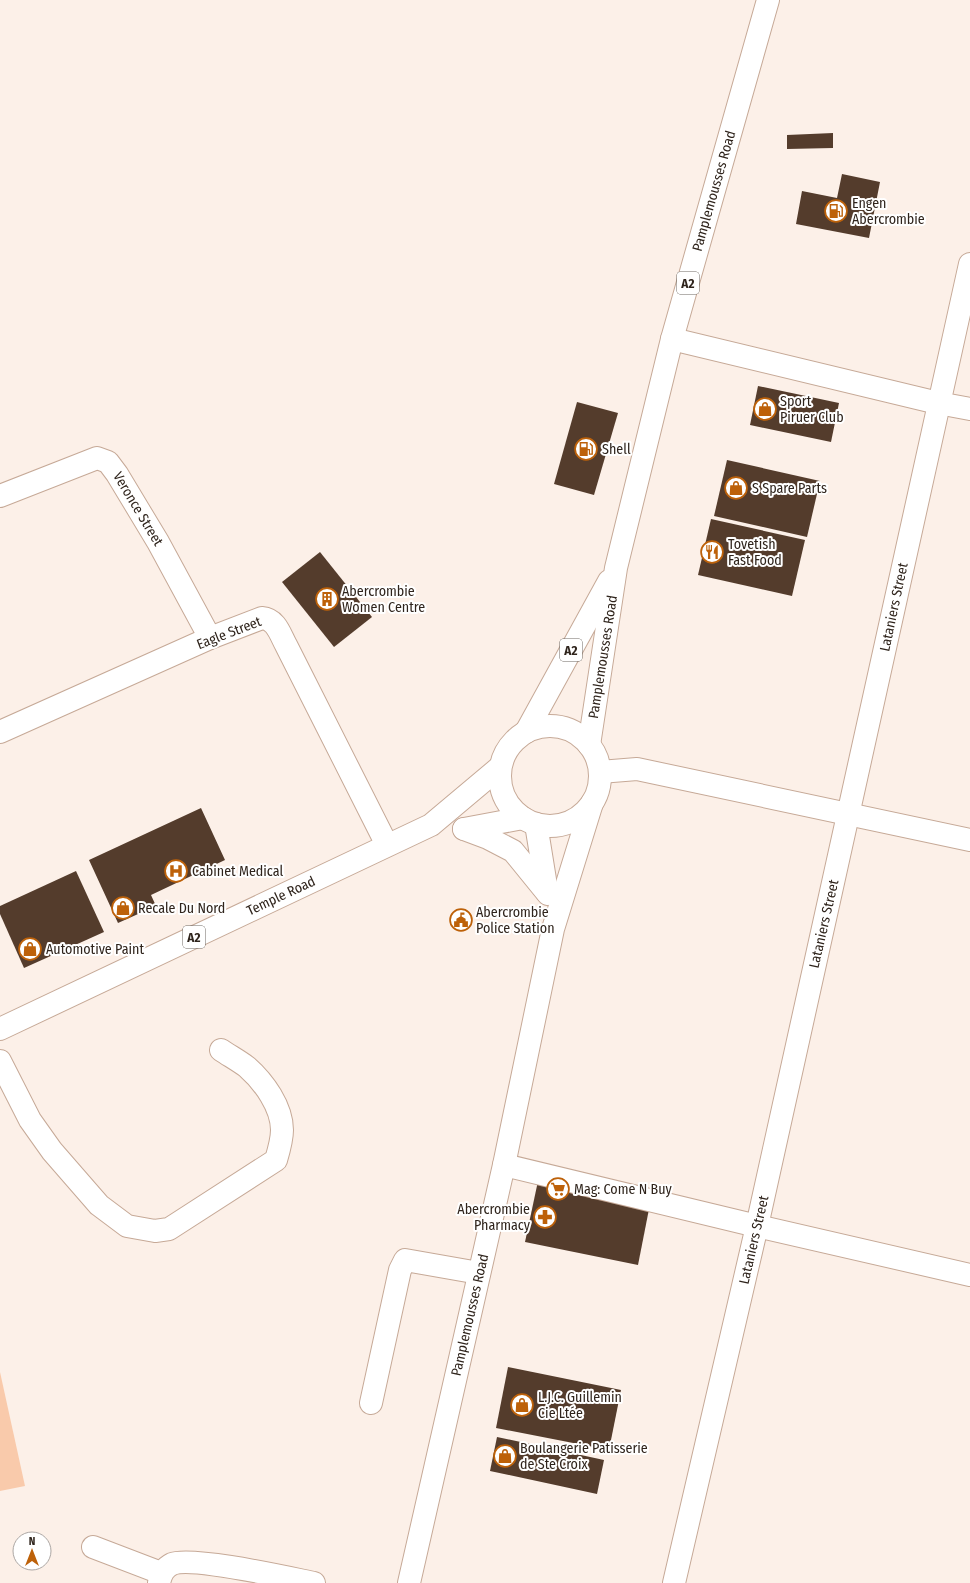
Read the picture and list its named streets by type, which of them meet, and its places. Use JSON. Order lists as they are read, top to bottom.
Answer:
{
  "streets": {
    "street": [
      "Pamplemousses Road",
      "A2",
      "Veronce Street",
      "Lataniers Street",
      "Eagle Street",
      "Temple Road"
    ]
  },
  "crossings": [
    ["Pamplemousses Road", "A2"],
    ["Pamplemousses Road", "Temple Road"],
    ["A2", "Temple Road"],
    ["Veronce Street", "Eagle Street"],
    ["Eagle Street", "Temple Road"]
  ],
  "places": {
    "fuel station": ["Engen Abercrombie", "Shell"],
    "shop": [
      "Sport Piruer Club",
      "S Spare Parts",
      "Recale Du Nord",
      "Automotive Paint",
      "L.J.C. Guillemin Cie Ltée",
      "Boulangerie Patisserie de Ste Croix"
    ],
    "restaurant": ["Tovetish Fast Food"],
    "building": ["Abercrombie Women Centre"],
    "hospital": ["Cabinet Medical"],
    "public building": ["Abercrombie Police Station"],
    "supermarket": ["Mag: Come N Buy"],
    "pharmacy": ["Abercrombie Pharmacy"]
  },
  "north": "top"
}
